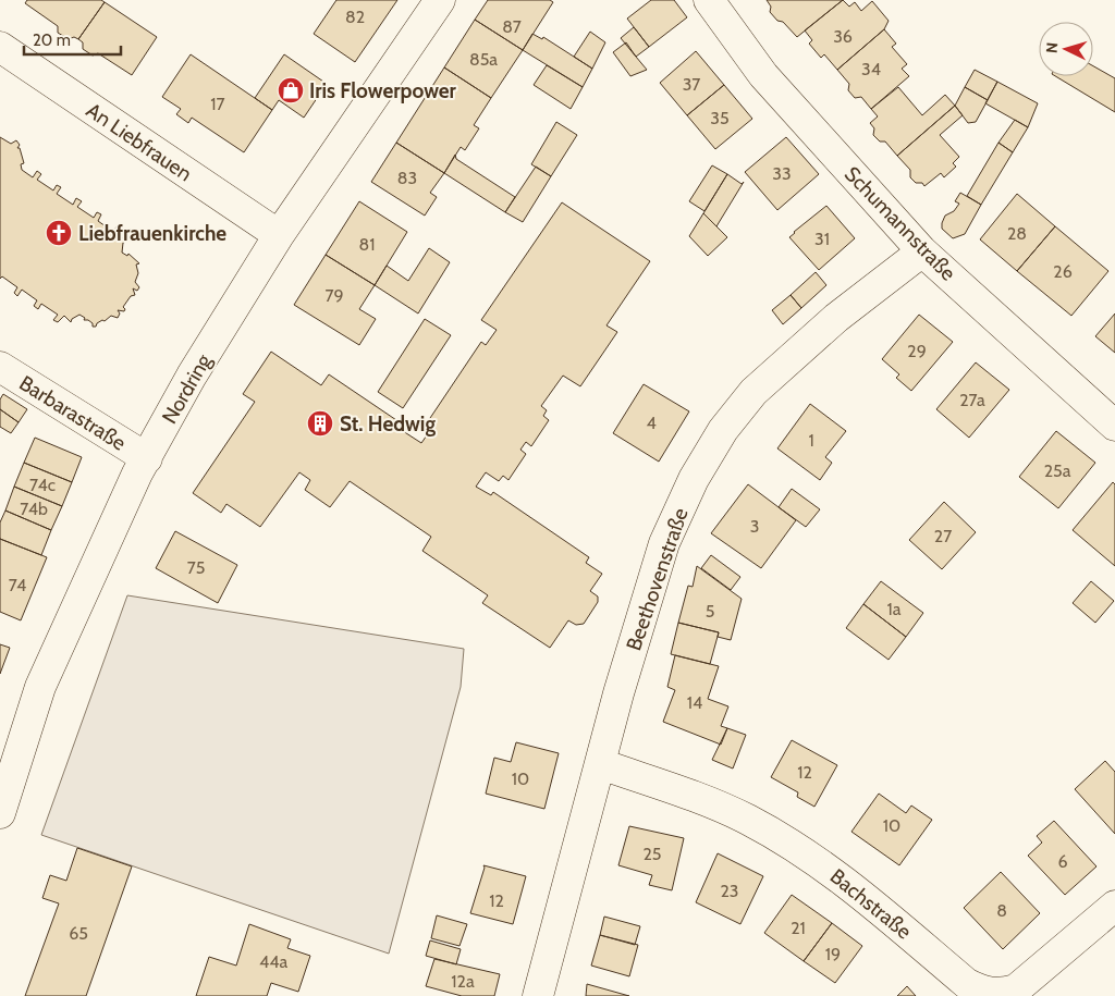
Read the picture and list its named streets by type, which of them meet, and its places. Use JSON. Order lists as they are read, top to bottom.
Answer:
{
  "streets": {
    "street": [
      "An Liebfrauen",
      "Schumannstraße",
      "Nordring",
      "Barbarastraße",
      "Beethovenstraße",
      "Bachstraße"
    ]
  },
  "crossings": [
    ["An Liebfrauen", "Nordring"],
    ["Schumannstraße", "Beethovenstraße"],
    ["Nordring", "Barbarastraße"],
    ["Beethovenstraße", "Bachstraße"]
  ],
  "places": {
    "shop": ["Iris Flowerpower"],
    "church": ["Liebfrauenkirche"],
    "building": ["St. Hedwig"]
  },
  "house_numbers": [
    "82",
    "87",
    "36",
    "85a",
    "34",
    "37",
    "17",
    "35",
    "33",
    "83",
    "28",
    "31",
    "81",
    "26",
    "79",
    "29",
    "27a",
    "4",
    "1",
    "25a",
    "74c",
    "74b",
    "3",
    "27",
    "75",
    "74",
    "1a",
    "5",
    "14",
    "12",
    "10",
    "10",
    "25",
    "6",
    "23",
    "12",
    "8",
    "21",
    "65",
    "19",
    "44a",
    "12a"
  ],
  "scale_bar": "20 m",
  "north": "left"
}
